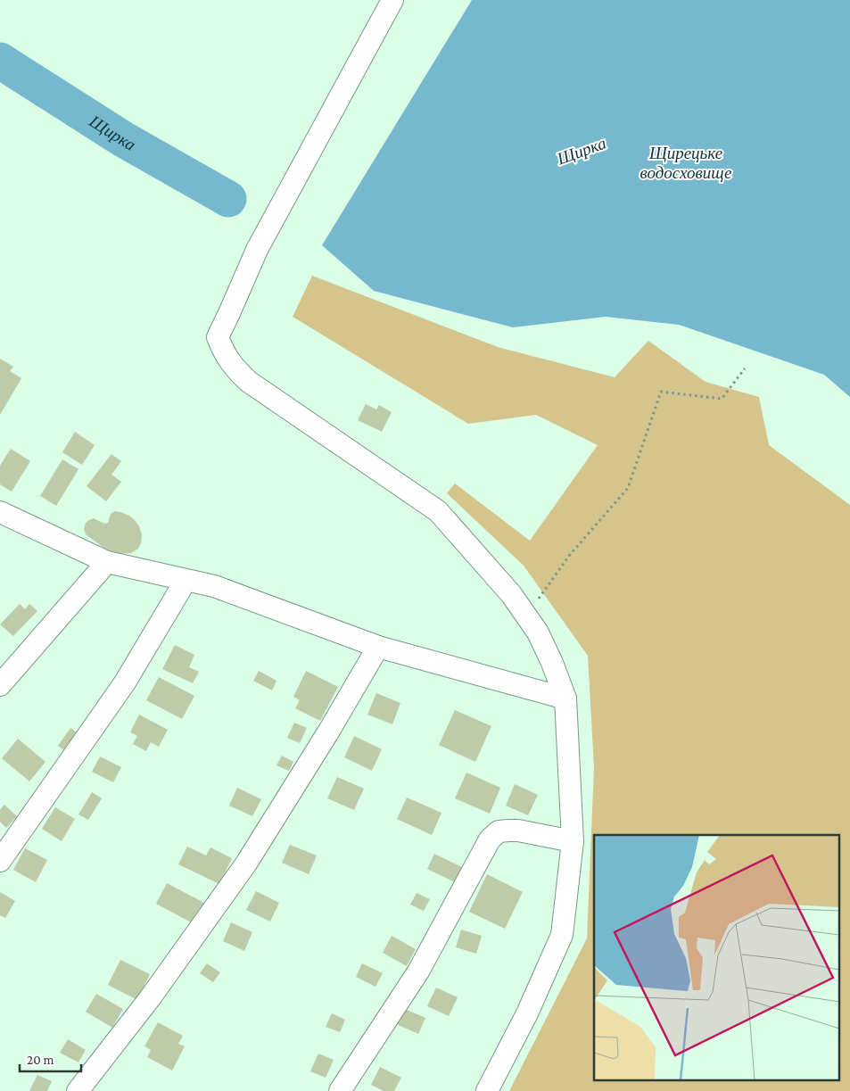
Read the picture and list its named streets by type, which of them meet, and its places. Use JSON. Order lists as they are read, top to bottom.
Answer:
{
  "water": ["Щирка", "Щирецьке водосховище"],
  "scale_bar": "20 m"
}
